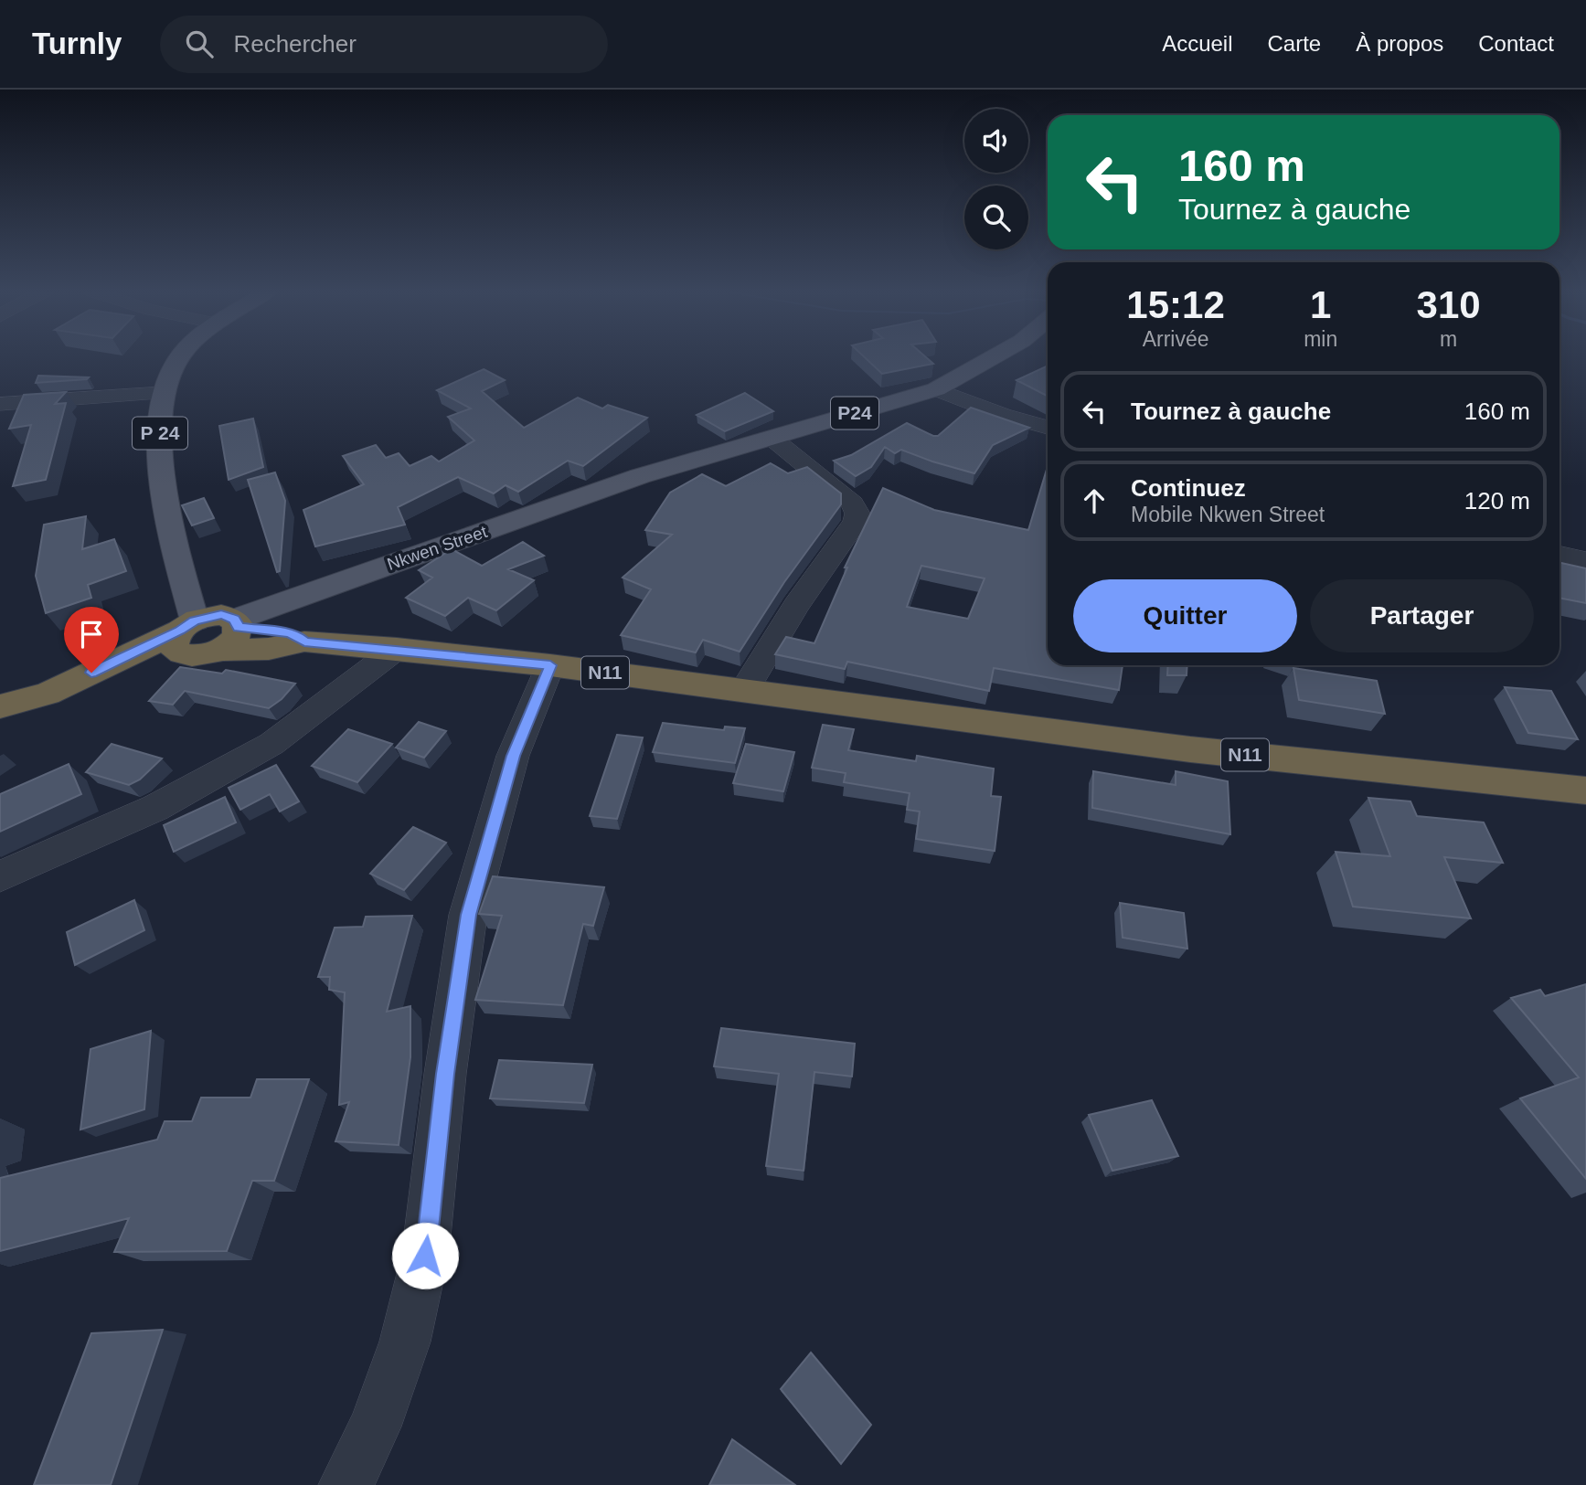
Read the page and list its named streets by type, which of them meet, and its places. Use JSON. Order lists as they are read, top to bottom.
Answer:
{
  "streets": {
    "highway": ["N11"],
    "main road": ["P24", "P 24", "Nkwen Street"]
  },
  "crossings": [
    ["P24", "Nkwen Street"],
    ["P 24", "N11"],
    ["Nkwen Street", "N11"]
  ],
  "page": {
    "header": "Turnly",
    "search": "Rechercher",
    "nav": [
      "Accueil",
      "Carte",
      "À propos",
      "Contact"
    ],
    "turn": ["160 m", "Tournez à gauche"],
    "eta": [
      "15:12",
      "Arrivée",
      "1",
      "min",
      "310",
      "m"
    ],
    "list": [
      {
        "name": "Tournez à gauche",
        "value": "160 m"
      },
      {
        "name": "Continuez",
        "note": "Mobile Nkwen Street",
        "value": "120 m"
      }
    ],
    "buttons": ["Quitter", "Partager"]
  }
}
